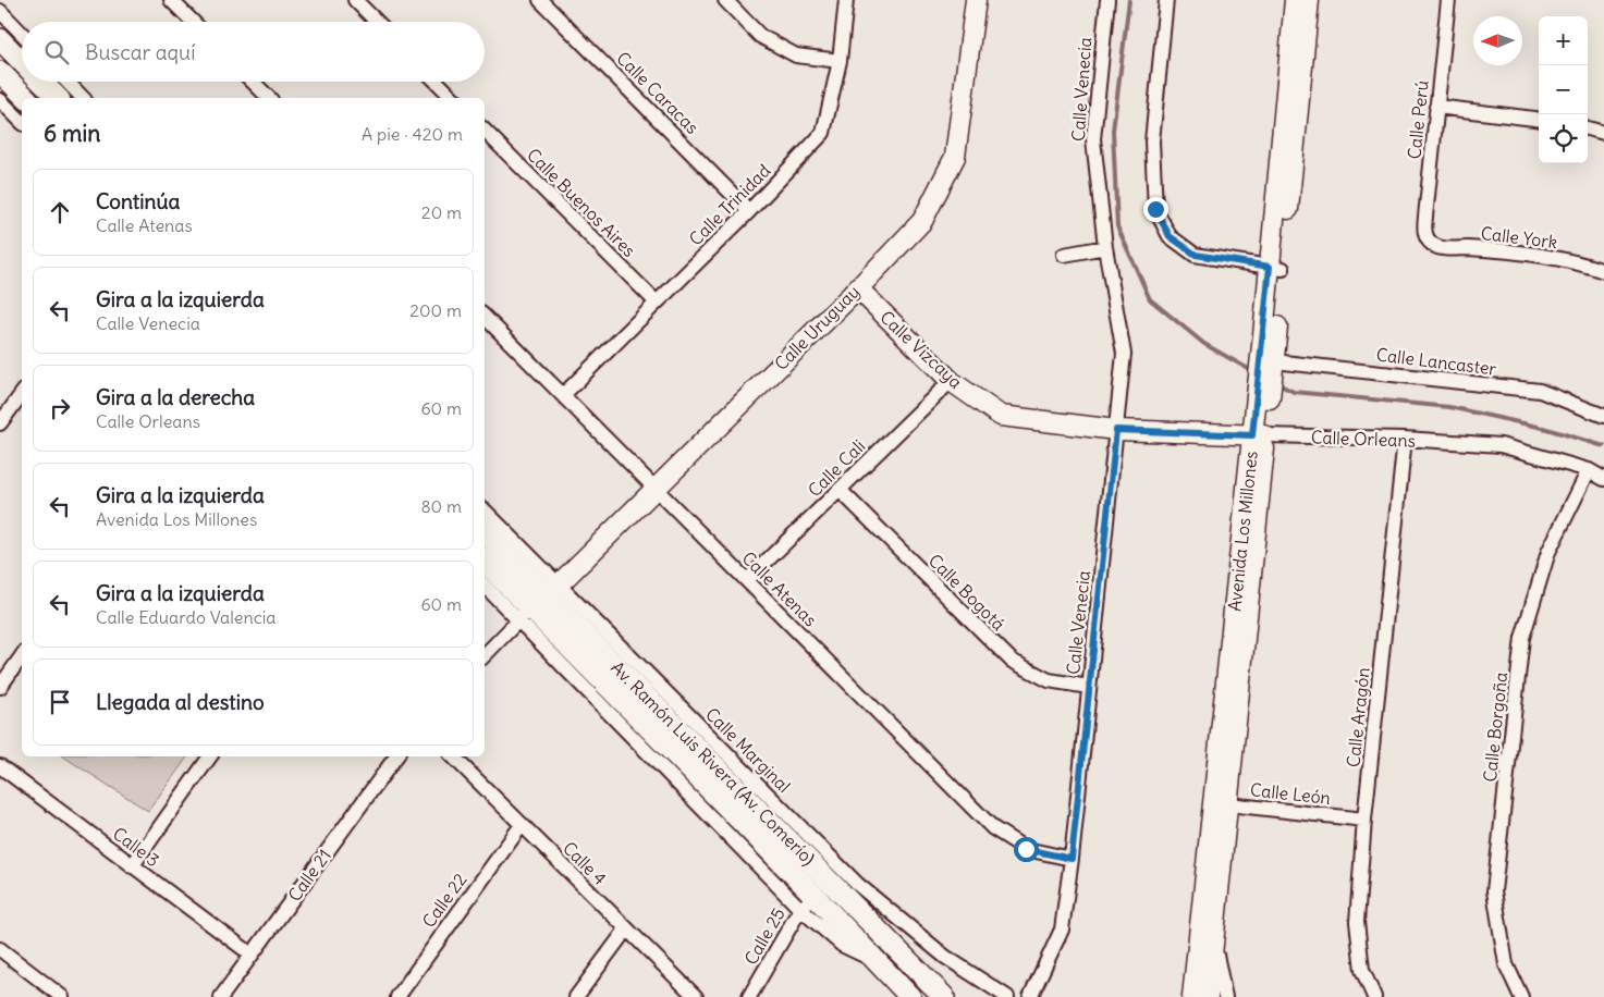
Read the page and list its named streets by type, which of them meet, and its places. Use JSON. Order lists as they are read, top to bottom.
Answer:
{
  "streets": {
    "main road": ["Av. Ramón Luis Rivera (Av. Comerío)"],
    "street": [
      "Calle Venecia",
      "Calle Caracas",
      "Calle Perú",
      "Calle Buenos Aires",
      "Calle Trinidad",
      "Calle York",
      "Calle Uruguay",
      "Calle Vizcaya",
      "Calle Lancaster",
      "Calle Orleans",
      "Calle Cali",
      "Avenida Los Millones",
      "Calle Atenas",
      "Calle Bogotá",
      "Calle Aragón",
      "Calle Borgoña",
      "Calle Marginal",
      "Calle León",
      "Calle 3",
      "Calle 4",
      "Calle 21",
      "Calle 22",
      "Calle 25"
    ]
  },
  "crossings": [
    ["Calle Venecia", "Calle Vizcaya"],
    ["Calle Venecia", "Calle Orleans"],
    ["Calle Venecia", "Calle Atenas"],
    ["Calle Venecia", "Calle Bogotá"],
    ["Calle Caracas", "Calle Trinidad"],
    ["Calle Perú", "Calle York"],
    ["Calle Buenos Aires", "Calle Trinidad"],
    ["Calle Trinidad", "Calle Atenas"],
    ["Calle Uruguay", "Calle Vizcaya"],
    ["Calle Uruguay", "Calle Atenas"],
    ["Calle Uruguay", "Calle Marginal"],
    ["Calle Uruguay", "Av. Ramón Luis Rivera (Av. Comerío)"],
    ["Calle Vizcaya", "Calle Orleans"],
    ["Calle Vizcaya", "Calle Cali"],
    ["Calle Lancaster", "Avenida Los Millones"],
    ["Calle Orleans", "Avenida Los Millones"],
    ["Calle Orleans", "Calle Aragón"],
    ["Calle Orleans", "Calle Borgoña"],
    ["Calle Cali", "Calle Atenas"],
    ["Calle Cali", "Calle Bogotá"],
    ["Avenida Los Millones", "Calle León"],
    ["Calle Aragón", "Calle León"],
    ["Calle Marginal", "Av. Ramón Luis Rivera (Av. Comerío)"],
    ["Av. Ramón Luis Rivera (Av. Comerío)", "Calle 25"],
    ["Calle 3", "Calle 21"],
    ["Calle 4", "Calle 22"]
  ],
  "north": "left",
  "page": {
    "map_buttons": ["+", "−"],
    "search": "Buscar aquí",
    "heading": ["6 min", "A pie · 420 m"],
    "list": [
      ["Continúa", "Calle Atenas", "20 m"],
      ["Gira a la izquierda", "Calle Venecia", "200 m"],
      ["Gira a la derecha", "Calle Orleans", "60 m"],
      ["Gira a la izquierda", "Avenida Los Millones", "80 m"],
      ["Gira a la izquierda", "Calle Eduardo Valencia", "60 m"],
      "Llegada al destino"
    ]
  }
}
